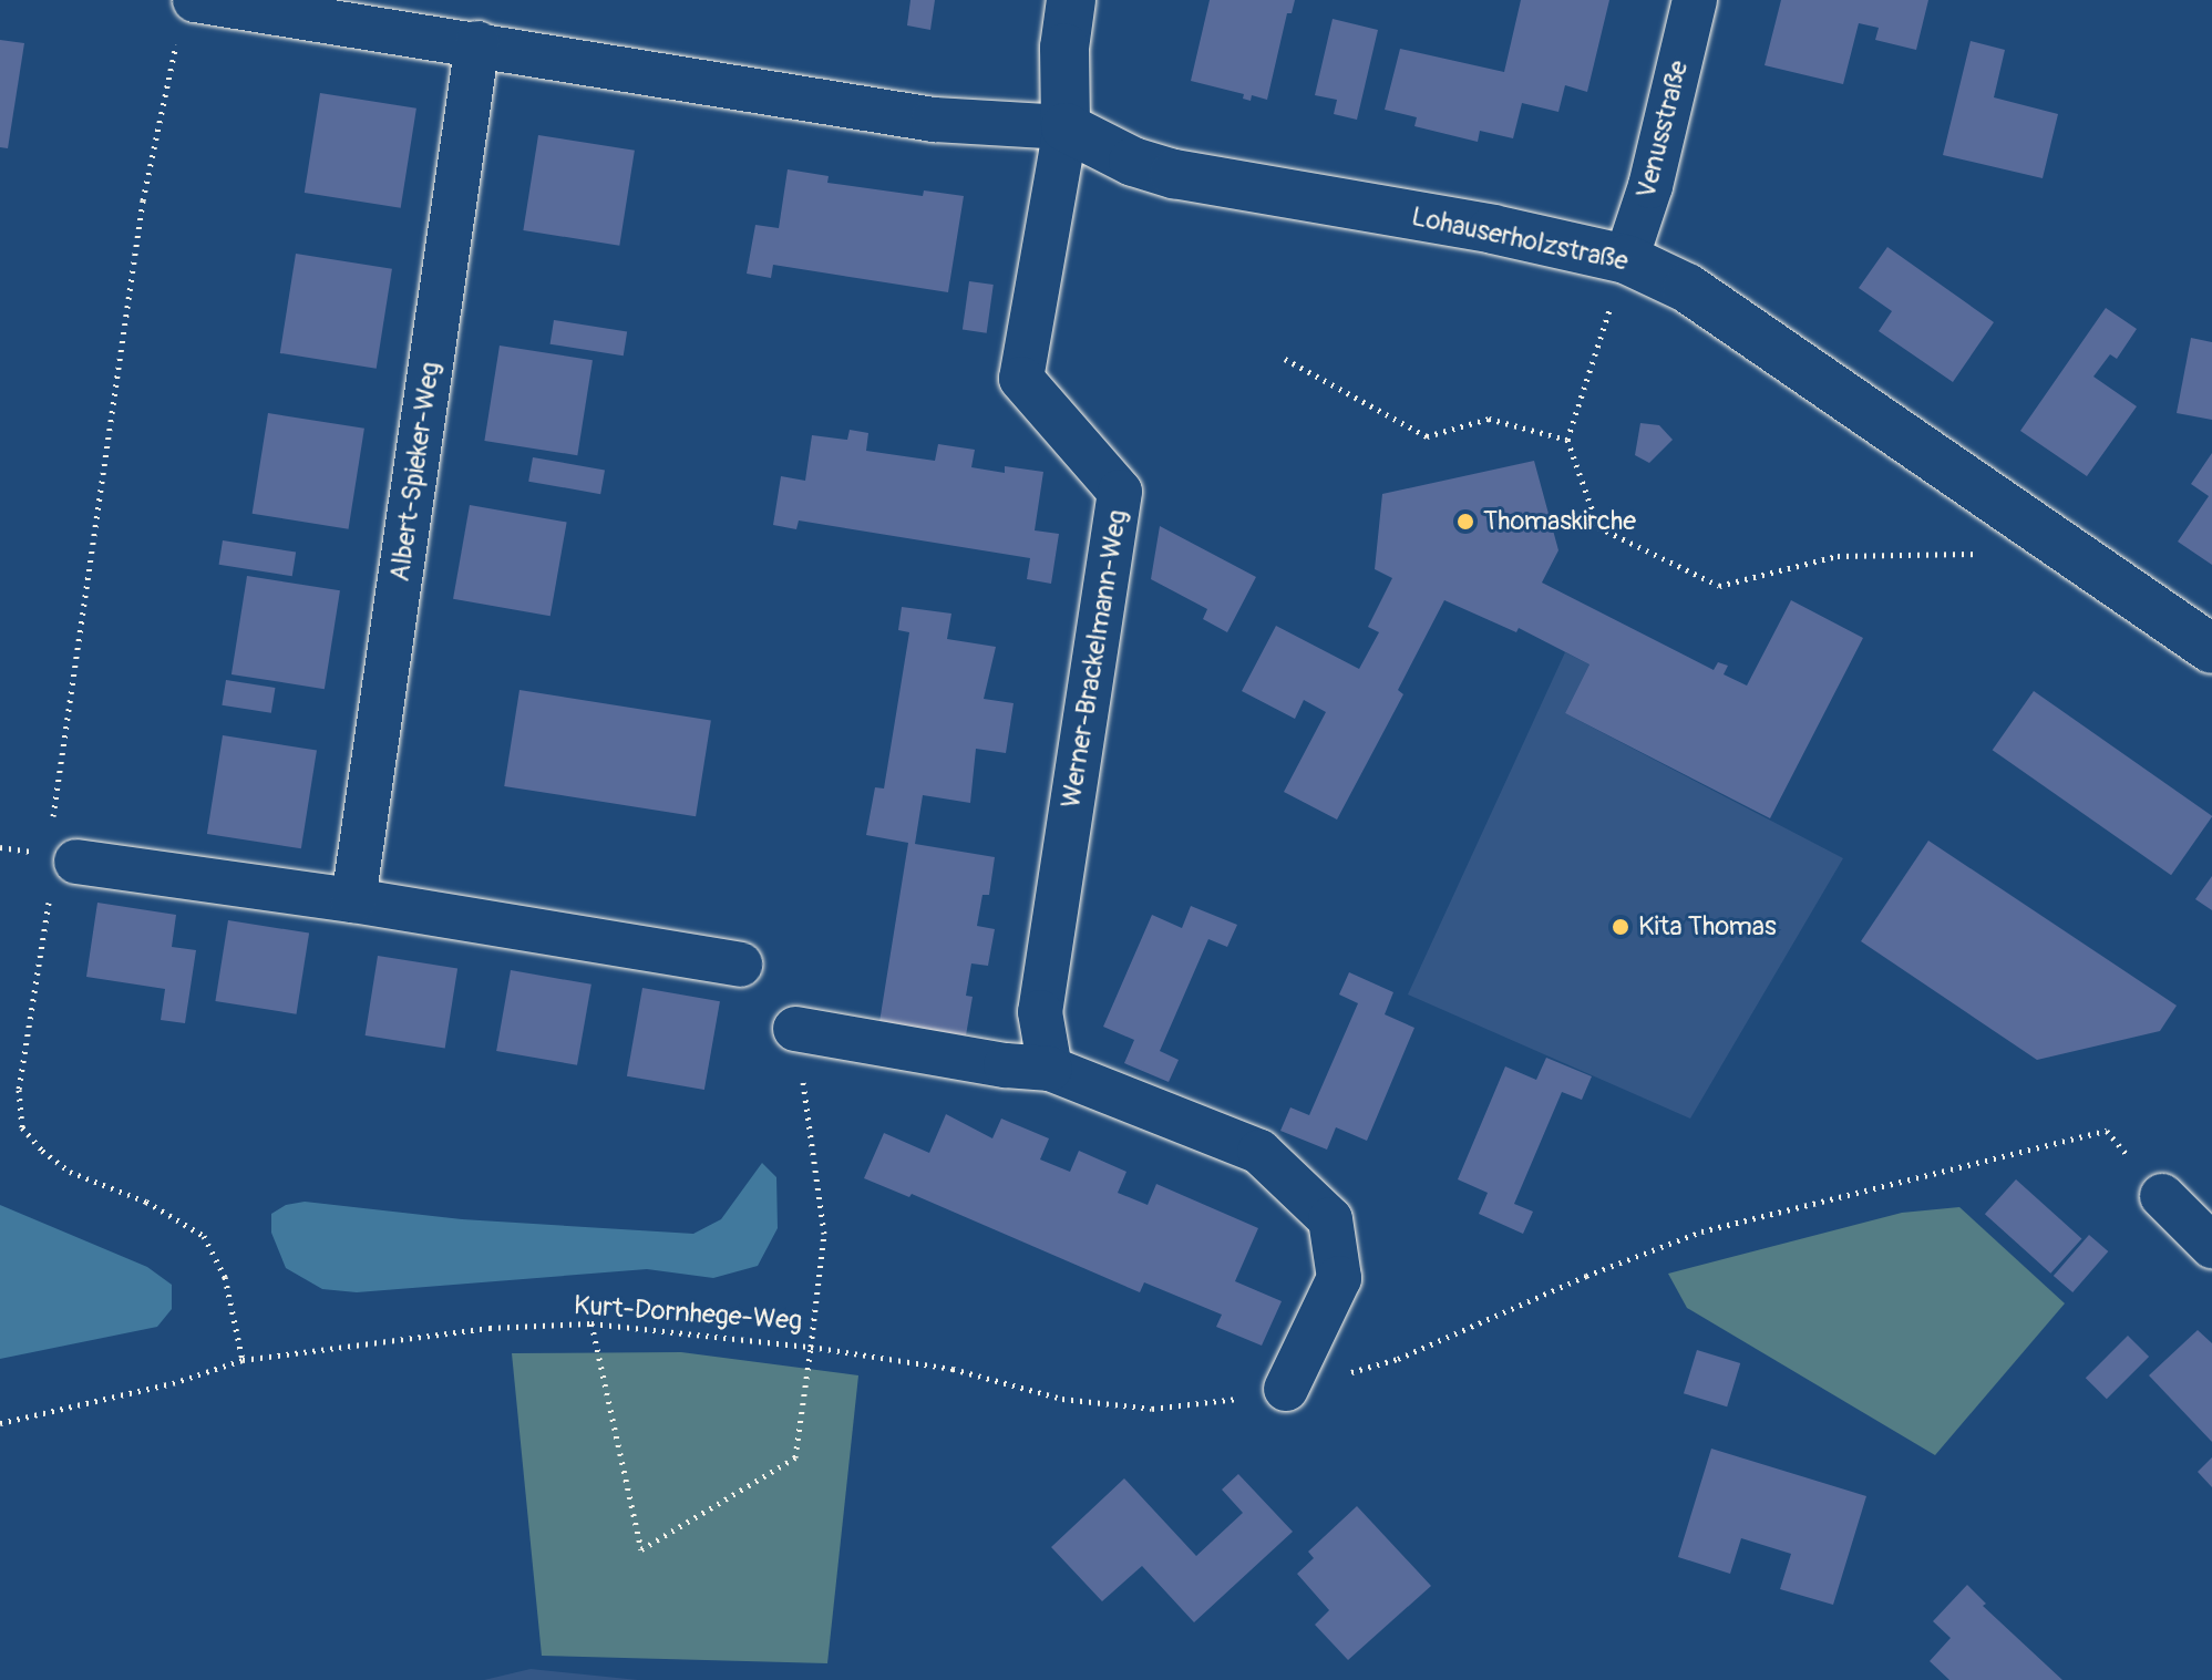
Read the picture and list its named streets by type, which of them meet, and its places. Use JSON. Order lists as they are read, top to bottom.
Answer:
{
  "streets": {
    "street": [
      "Venusstraße",
      "Lohauserholzstraße",
      "Albert-Spieker-Weg",
      "Werner-Brackelmann-Weg"
    ],
    "path": ["Kurt-Dornhege-Weg"]
  },
  "crossings": [
    ["Venusstraße", "Lohauserholzstraße"],
    ["Lohauserholzstraße", "Werner-Brackelmann-Weg"]
  ],
  "places": ["Thomaskirche", "Kita Thomas"]
}
